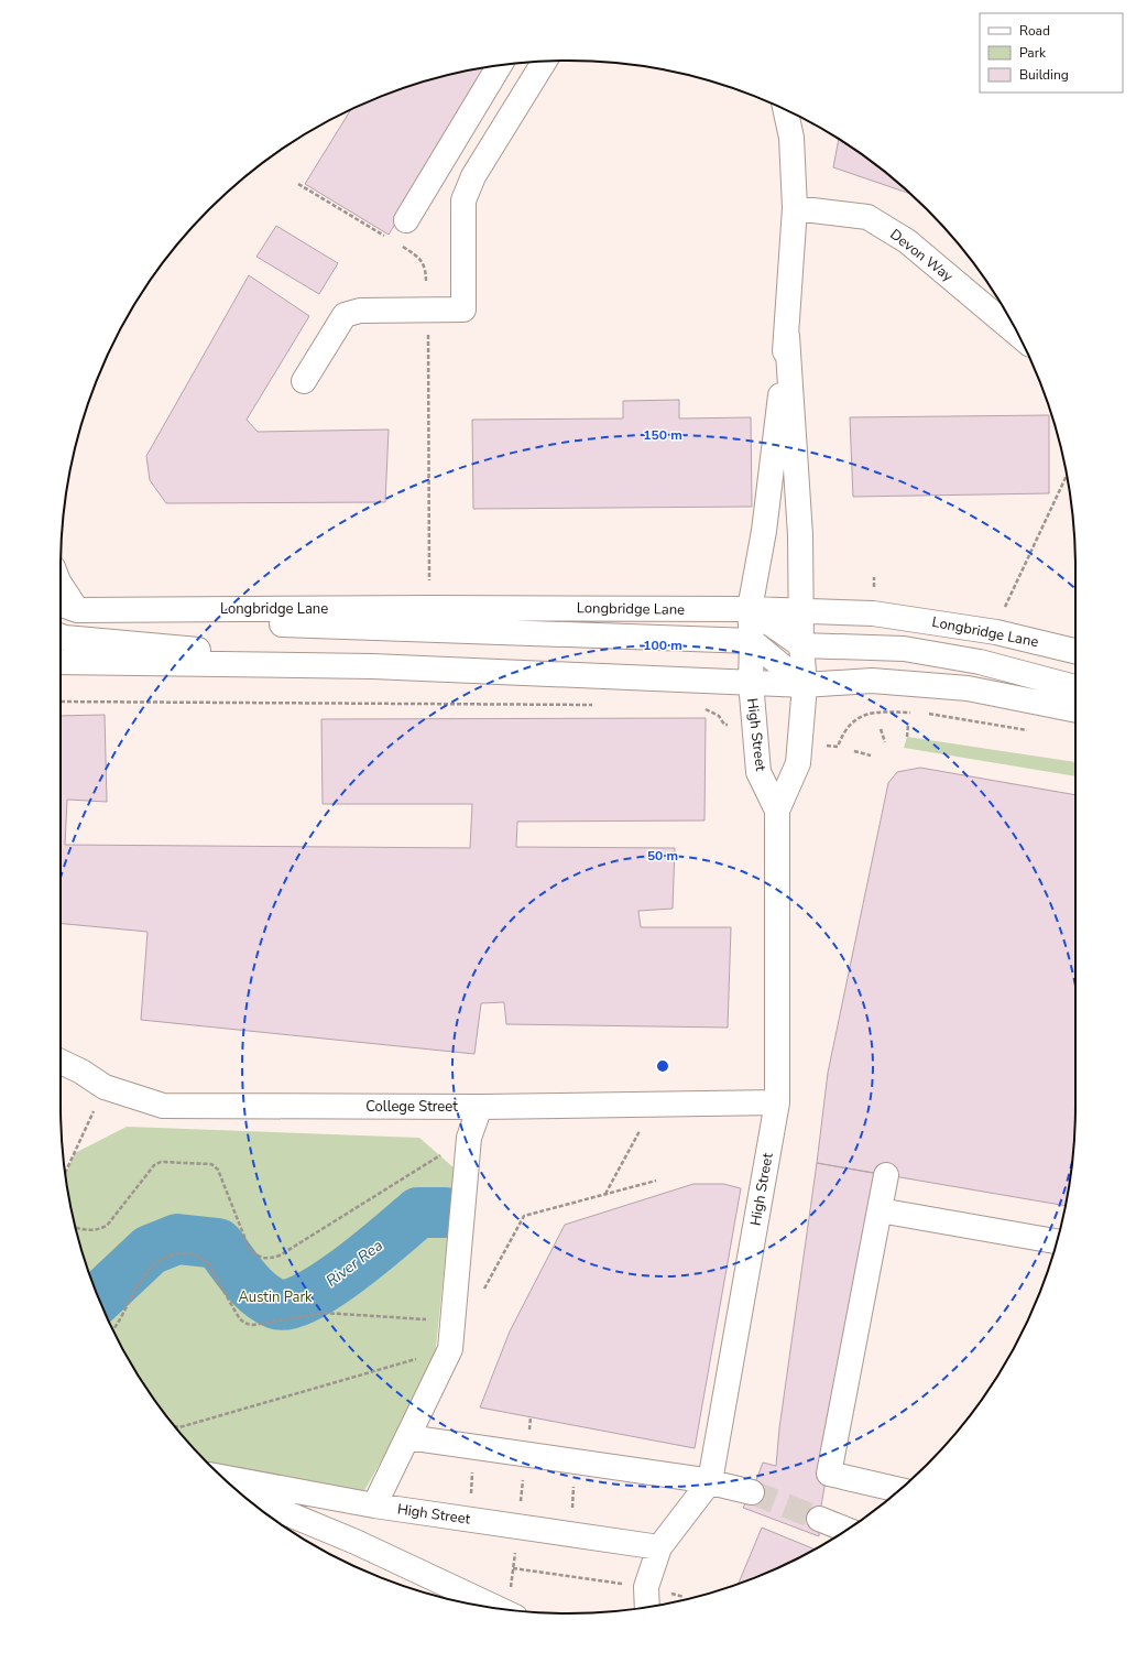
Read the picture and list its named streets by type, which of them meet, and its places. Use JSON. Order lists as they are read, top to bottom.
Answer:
{
  "streets": {
    "street": [
      "Devon Way",
      "Longbridge Lane",
      "High Street",
      "College Street"
    ]
  },
  "crossings": [
    ["Longbridge Lane", "High Street"],
    ["High Street", "College Street"]
  ],
  "water": ["River Rea"],
  "parks": ["Austin Park"],
  "legend": ["Road", "Park", "Building"],
  "rings": ["150 m", "100 m", "50 m"]
}
